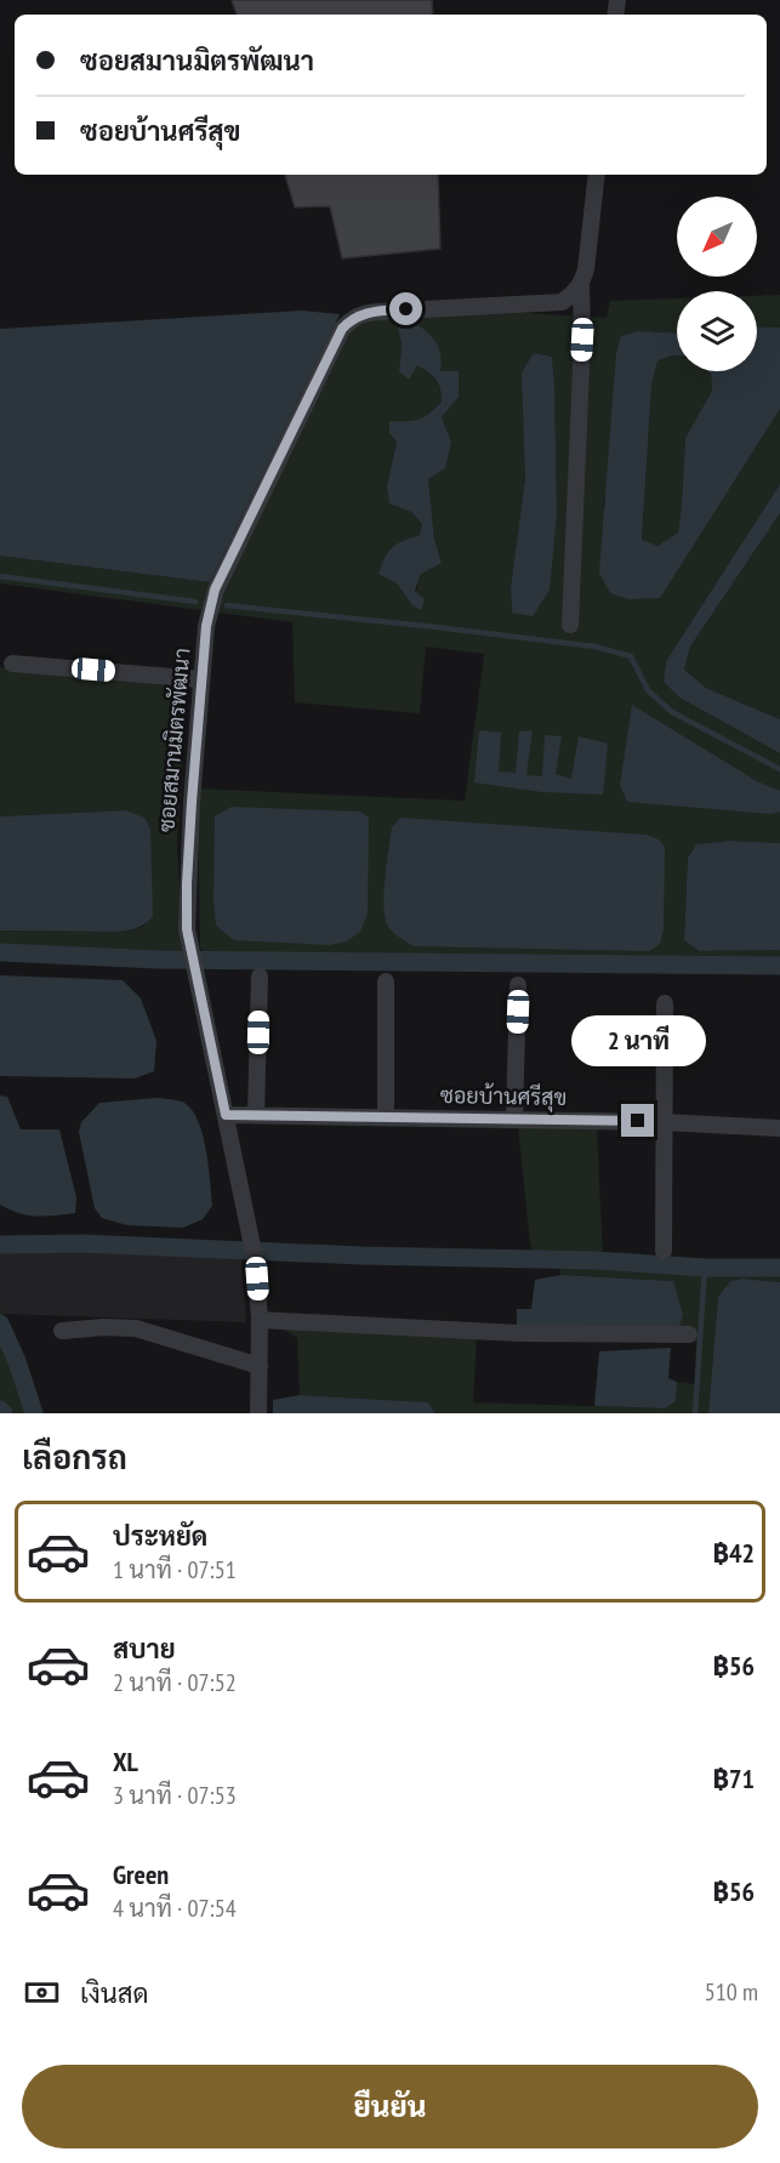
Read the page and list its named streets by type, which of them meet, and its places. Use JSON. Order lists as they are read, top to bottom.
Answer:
{
  "streets": {
    "street": ["ซอยสมานมิตรพัฒนา", "ซอยบ้านศรีสุข"]
  },
  "crossings": [
    ["ซอยสมานมิตรพัฒนา", "ซอยบ้านศรีสุข"]
  ],
  "north": "bottom left",
  "page": {
    "banner": ["ซอยสมานมิตรพัฒนา", "ซอยบ้านศรีสุข"],
    "bubble": "2 นาที",
    "heading": "เลือกรถ",
    "list": [
      {
        "name": "ประหยัด",
        "note": "1 นาที · 07:51",
        "value": "฿42"
      },
      {
        "name": "สบาย",
        "note": "2 นาที · 07:52",
        "value": "฿56"
      },
      {
        "name": "XL",
        "note": "3 นาที · 07:53",
        "value": "฿71"
      },
      {
        "name": "Green",
        "note": "4 นาที · 07:54",
        "value": "฿56"
      }
    ],
    "pay": ["เงินสด", "510 m"],
    "buttons": "ยืนยัน"
  }
}
